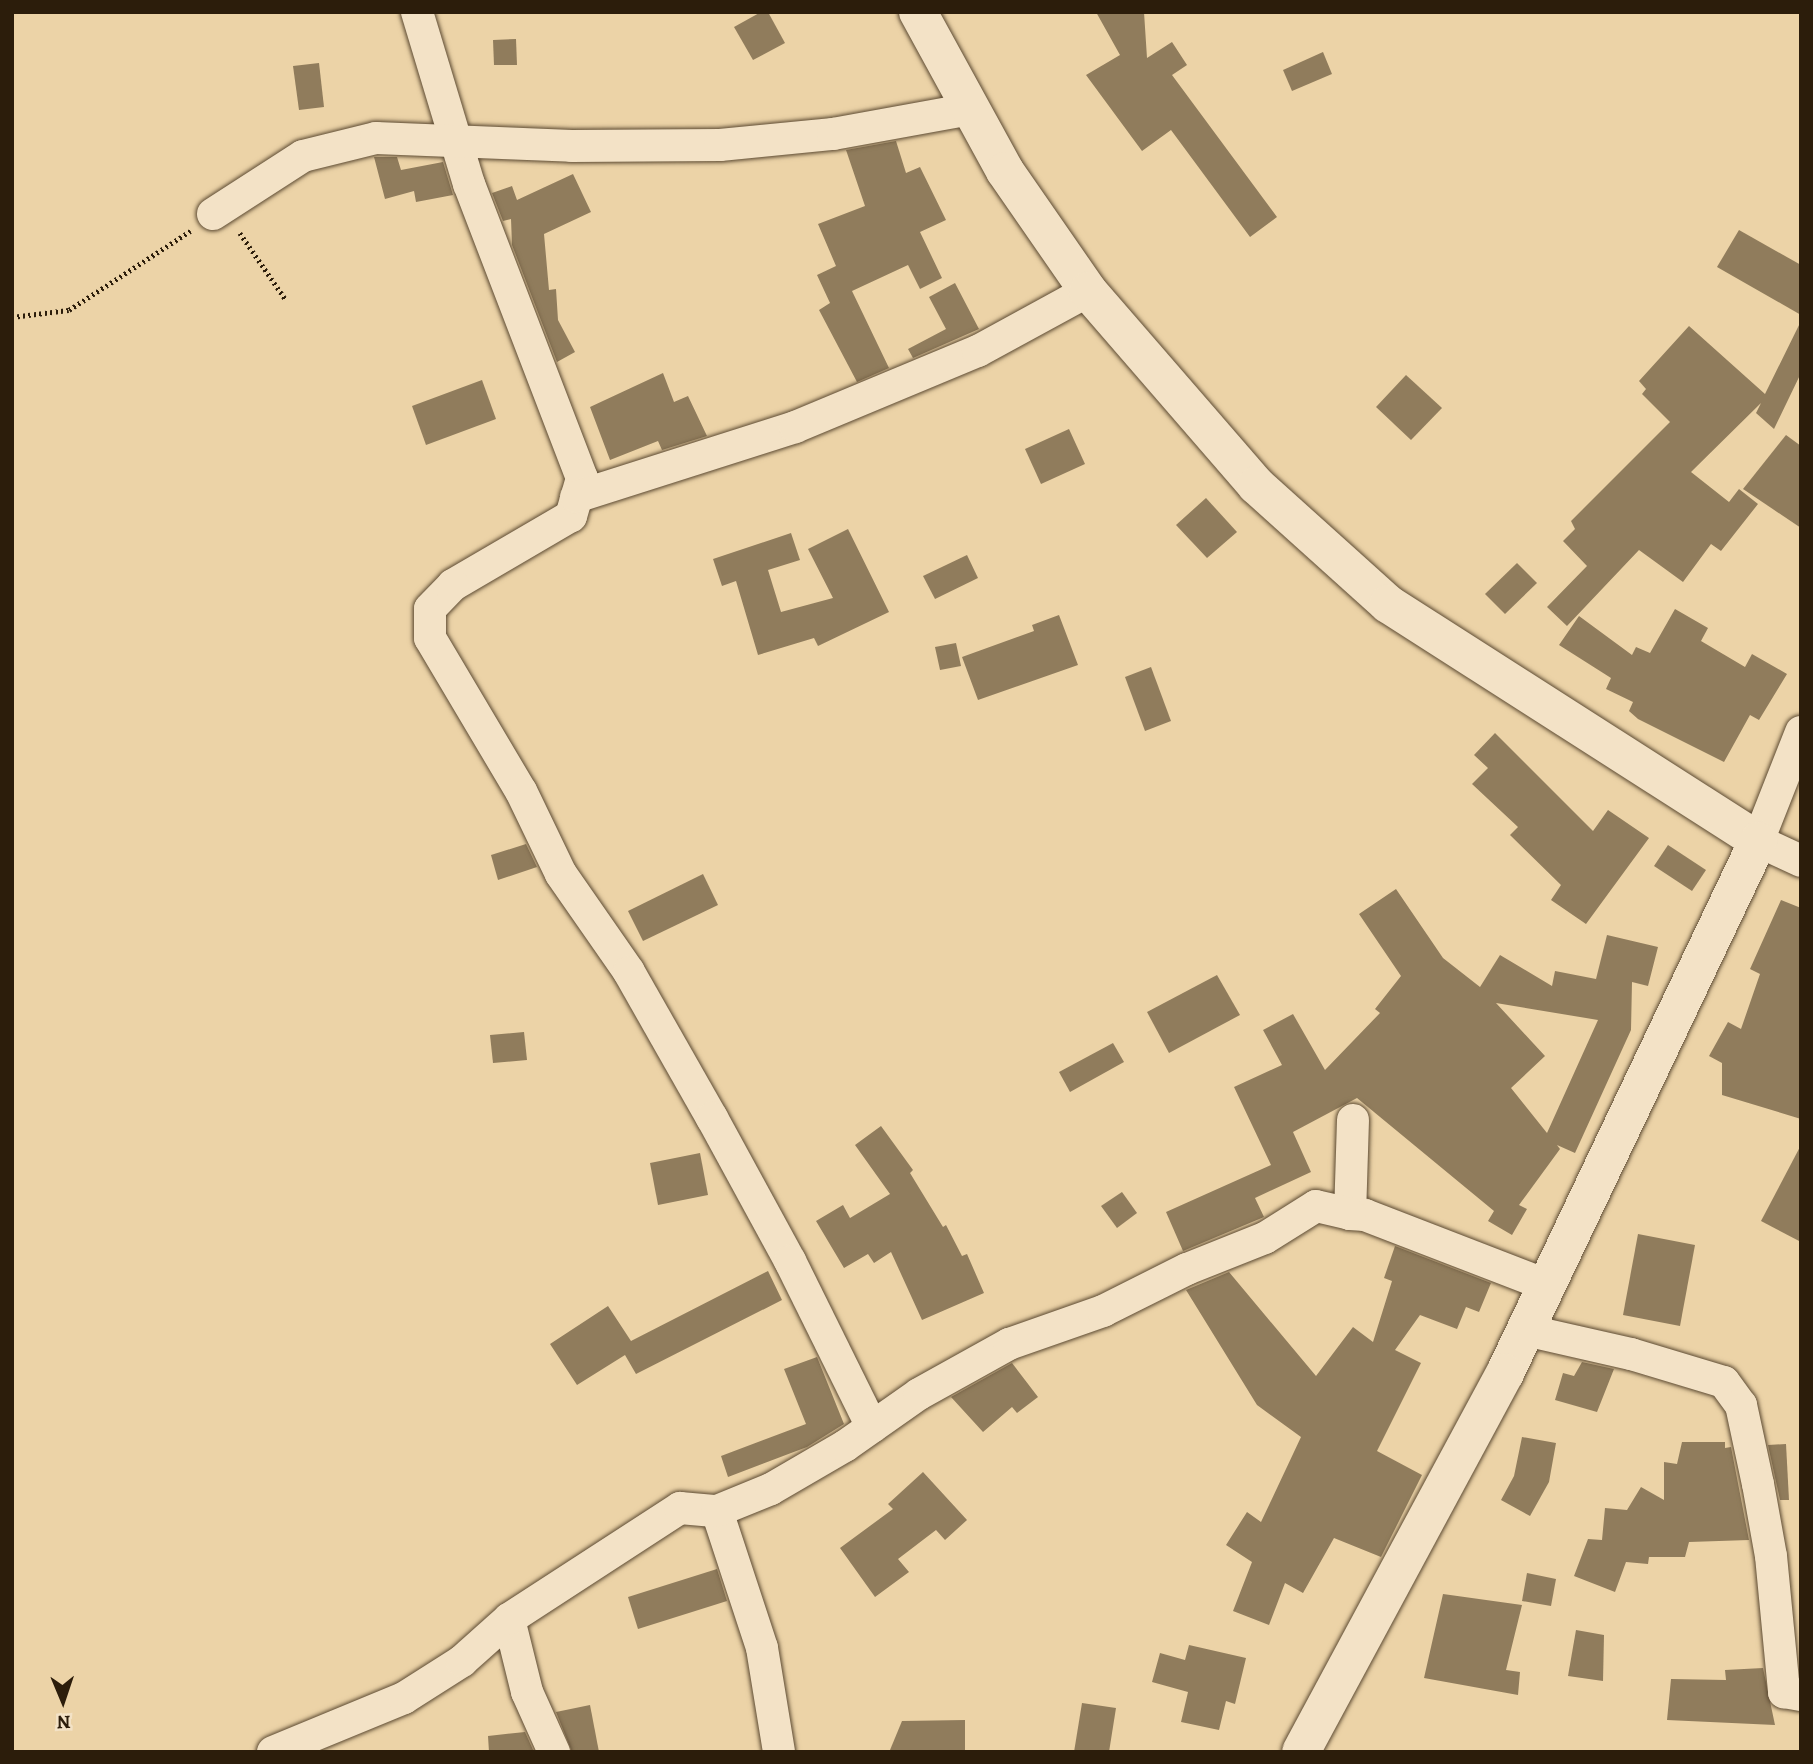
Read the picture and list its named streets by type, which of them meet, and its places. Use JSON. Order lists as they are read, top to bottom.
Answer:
{
  "north": "bottom"
}
